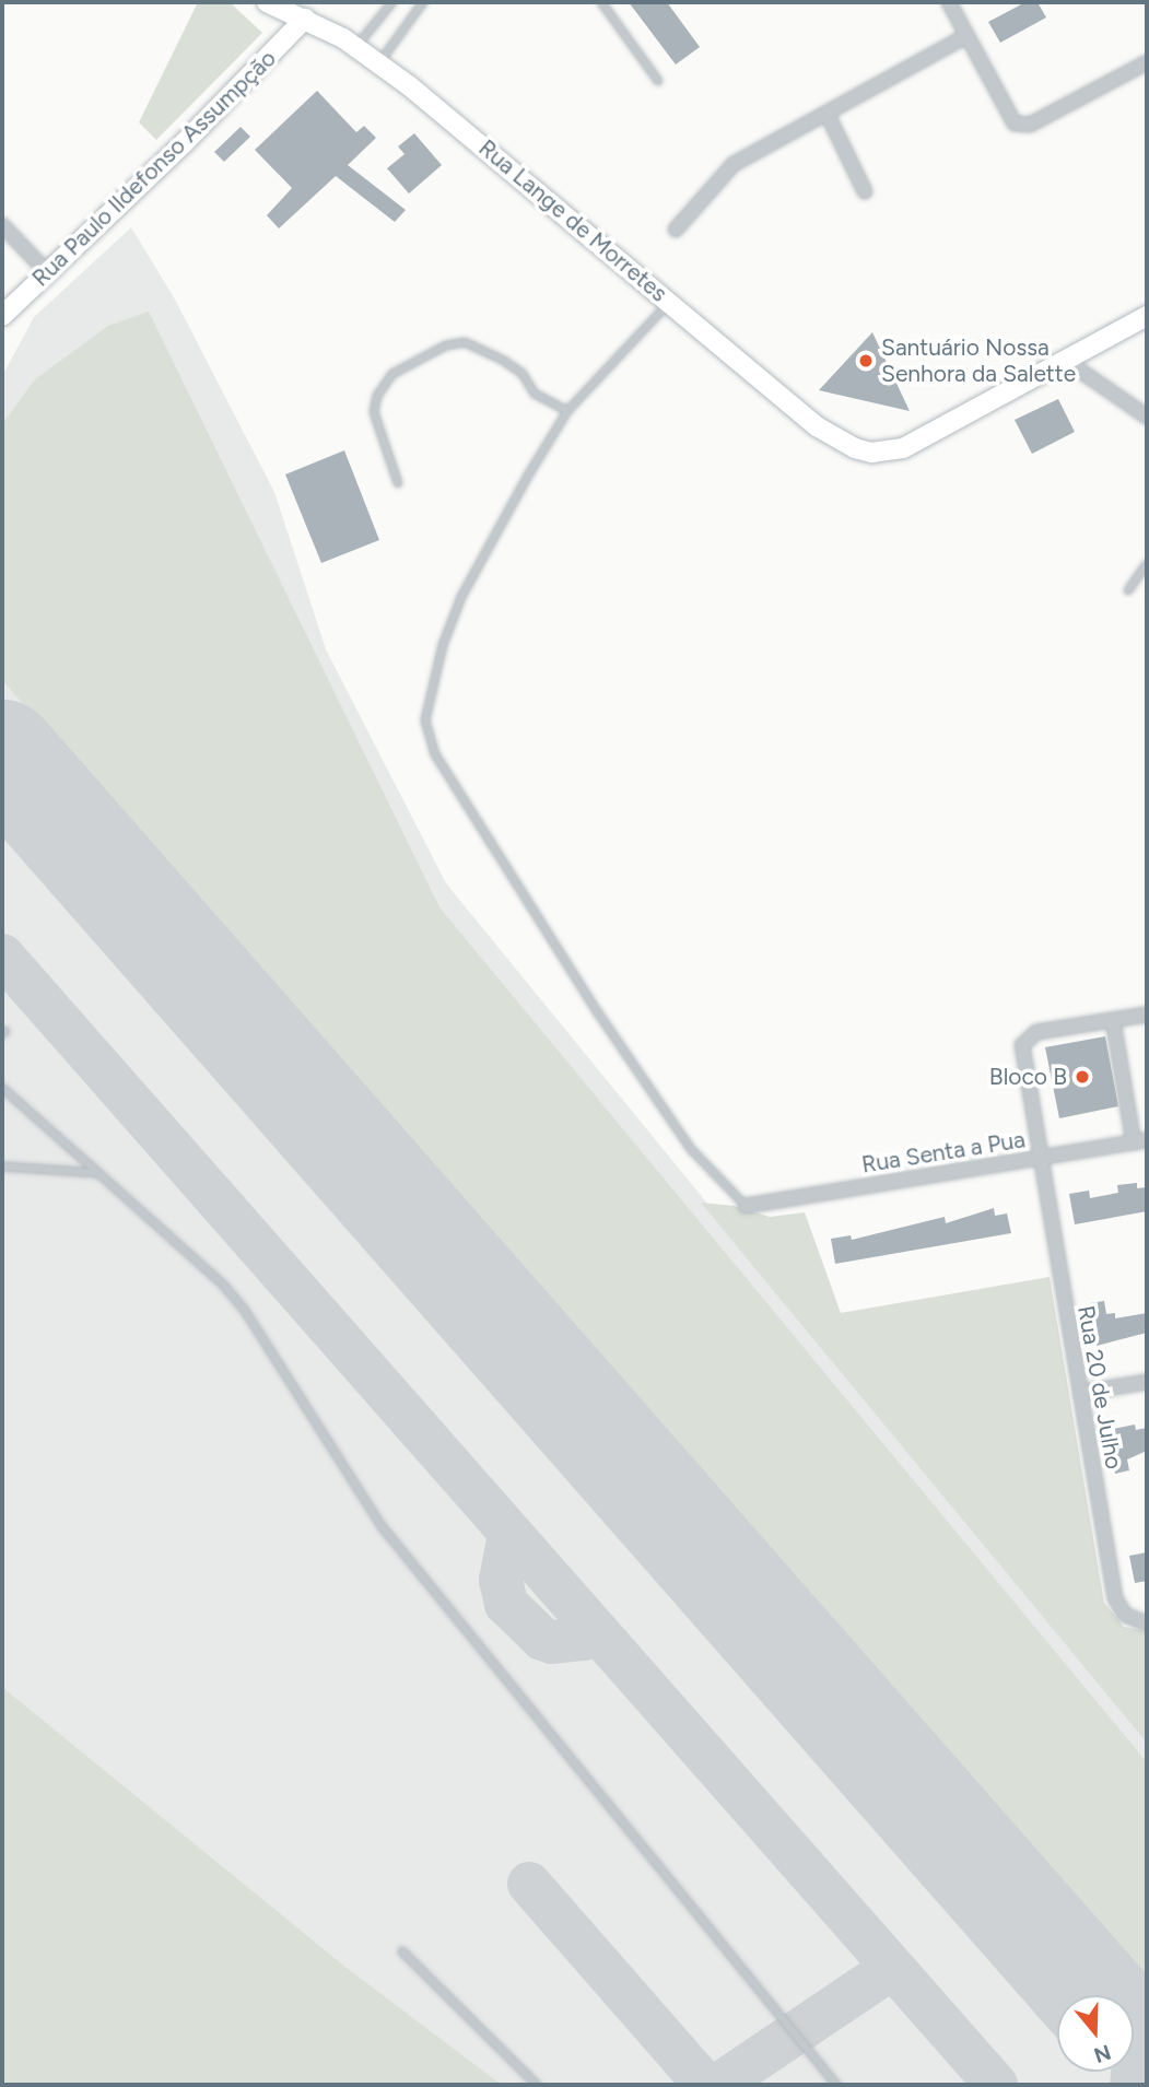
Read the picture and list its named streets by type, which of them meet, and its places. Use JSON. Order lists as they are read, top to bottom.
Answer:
{
  "streets": {
    "main road": ["Rua Paulo Ildefonso Assumpção", "Rua Lange de Morretes"],
    "street": ["Rua Senta a Pua", "Rua 20 de Julho"]
  },
  "crossings": [
    ["Rua Paulo Ildefonso Assumpção", "Rua Lange de Morretes"],
    ["Rua Senta a Pua", "Rua 20 de Julho"]
  ],
  "places": ["Santuário Nossa Senhora da Salette", "Bloco B"],
  "north": "bottom"
}
